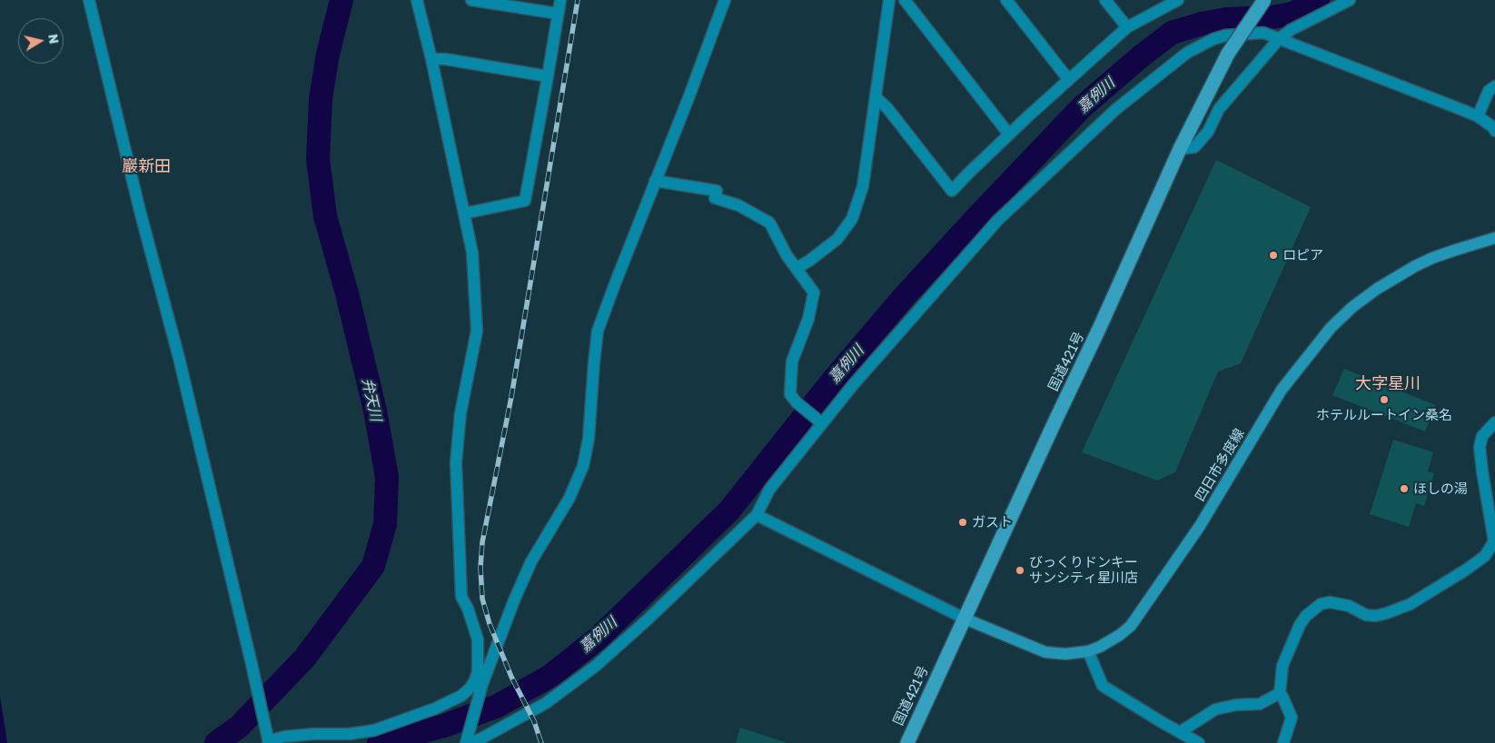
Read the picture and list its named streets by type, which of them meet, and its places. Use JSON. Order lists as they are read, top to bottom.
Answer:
{
  "streets": {
    "highway": ["国道421号"],
    "main road": ["四日市多度線"]
  },
  "crossings": [
    ["国道421号", "四日市多度線"]
  ],
  "districts": ["巖新田", "大字星川"],
  "water": ["嘉例川", "弁天川"],
  "places": [
    "ロピア",
    "ホテルルートイン桑名",
    "ほしの湯",
    "ガスト",
    "びっくりドンキー サンシティ星川店"
  ],
  "north": "right"
}
